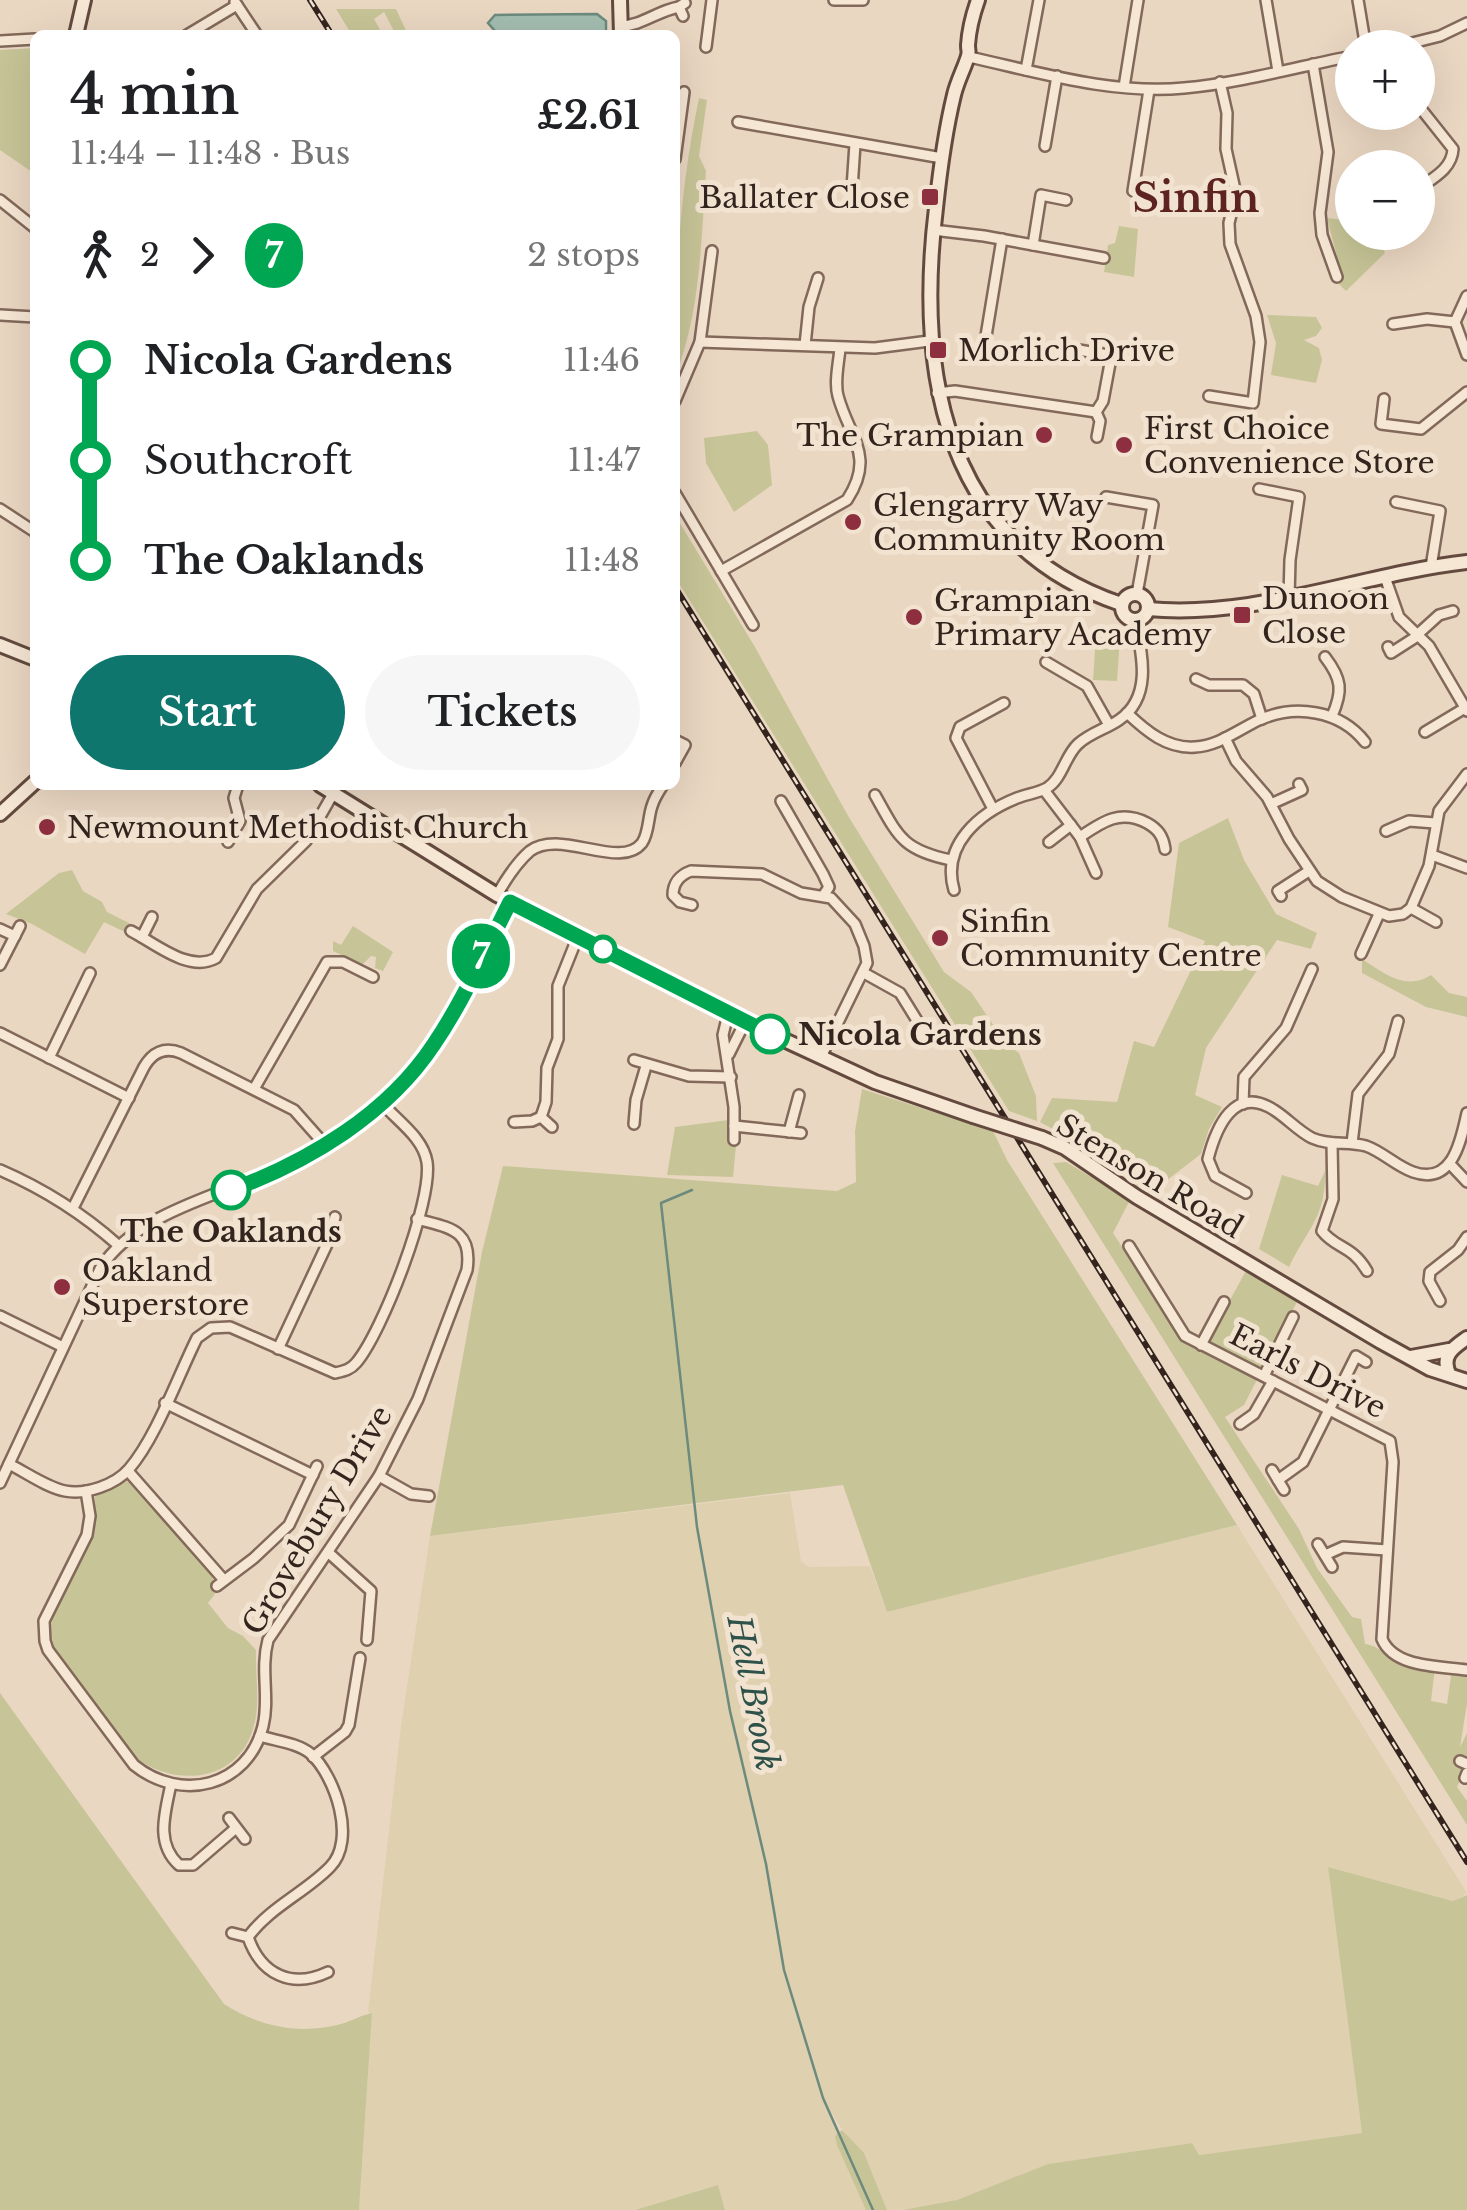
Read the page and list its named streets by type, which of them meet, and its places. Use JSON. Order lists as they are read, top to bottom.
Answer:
{
  "streets": {
    "street": ["Stenson Road", "Earls Drive", "Grovebury Drive"]
  },
  "districts": ["Sinfin"],
  "water": ["Hell Brook"],
  "places": {
    "transit": ["Ballater Close", "Morlich Drive", "Dunoon Close"],
    "other": [
      "The Grampian",
      "First Choice Convenience Store",
      "Glengarry Way Community Room",
      "Grampian Primary Academy",
      "Newmount Methodist Church",
      "Sinfin Community Centre",
      "Nicola Gardens",
      "The Oaklands",
      "Oakland Superstore"
    ]
  },
  "lines": ["bus line 7"],
  "page": {
    "on_map": "7",
    "map_buttons": ["+", "−"],
    "heading": ["4 min", "11:44 – 11:48 · Bus", "£2.61"],
    "legs": ["2", "7", "2 stops"],
    "list": [
      {
        "name": "Nicola Gardens",
        "value": "11:46"
      },
      {
        "name": "Southcroft",
        "value": "11:47"
      },
      {
        "name": "The Oaklands",
        "value": "11:48"
      }
    ],
    "buttons": ["Start", "Tickets"]
  }
}
